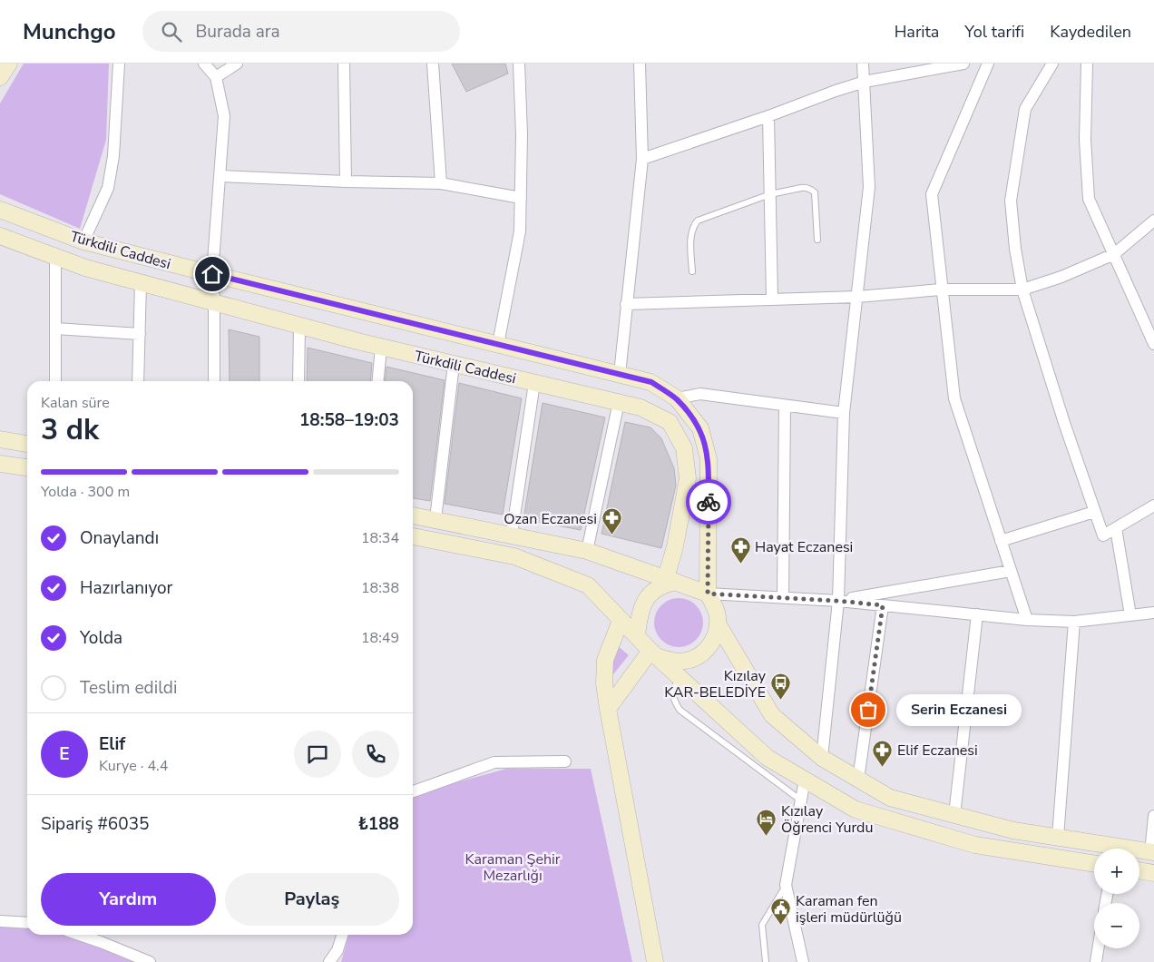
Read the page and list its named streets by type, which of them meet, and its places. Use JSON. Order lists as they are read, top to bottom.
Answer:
{
  "streets": {
    "main road": ["Türkdili Caddesi"]
  },
  "parks": ["Karaman Şehir Mezarlığı"],
  "places": {
    "pharmacy": ["Ozan Eczanesi", "Hayat Eczanesi", "Elif Eczanesi"],
    "bus stop": ["Kızılay KAR-BELEDİYE"],
    "other": ["Serin Eczanesi"],
    "hotel": ["Kızılay Öğrenci Yurdu"],
    "public building": ["Karaman fen işleri müdürlüğü"]
  },
  "page": {
    "header": "Munchgo",
    "search": "Burada ara",
    "nav": ["Harita", "Yol tarifi", "Kaydedilen"],
    "heading": ["3 dk", "Kalan süre", "18:58–19:03"],
    "panel": [
      "Elif",
      "Kurye · 4.4",
      "Sipariş #6035",
      "₺188"
    ],
    "bar": "Yolda · 300 m",
    "list": [
      ["Onaylandı", "18:34"],
      ["Hazırlanıyor", "18:38"],
      ["Yolda", "18:49"],
      "Teslim edildi"
    ],
    "bubble": "Serin Eczanesi",
    "round": "E",
    "map_buttons": ["+", "−"],
    "buttons": ["Yardım", "Paylaş"]
  }
}
